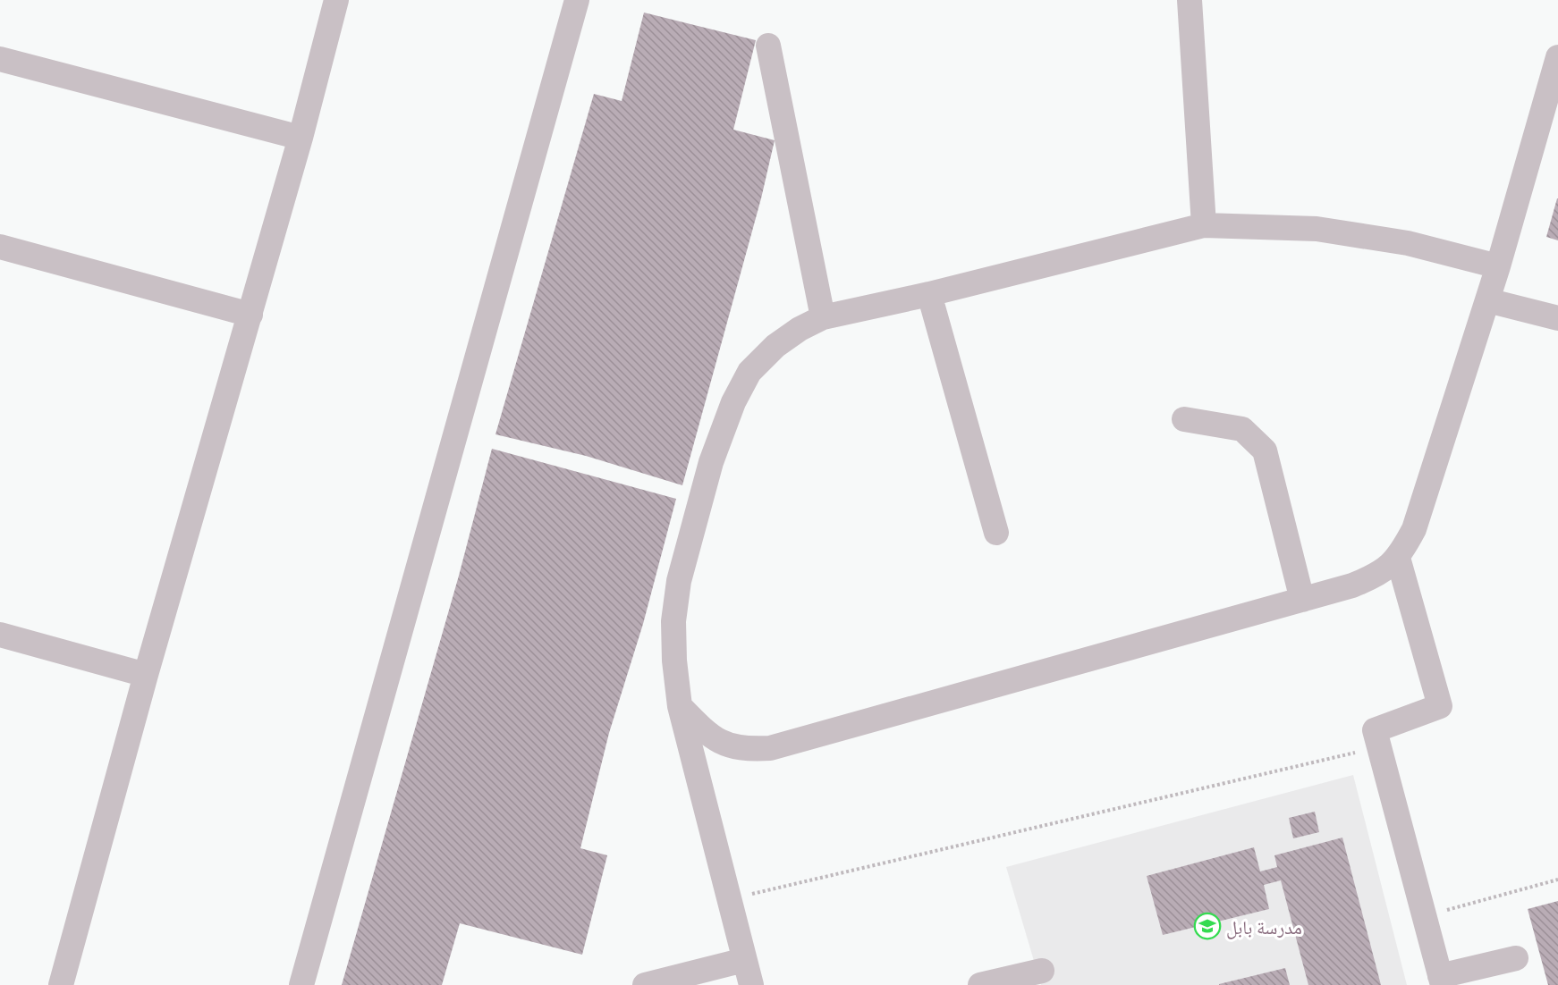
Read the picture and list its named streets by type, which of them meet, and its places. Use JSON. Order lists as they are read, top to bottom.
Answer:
{
  "places": {
    "school or university": ["مدرسة بابل"]
  }
}
